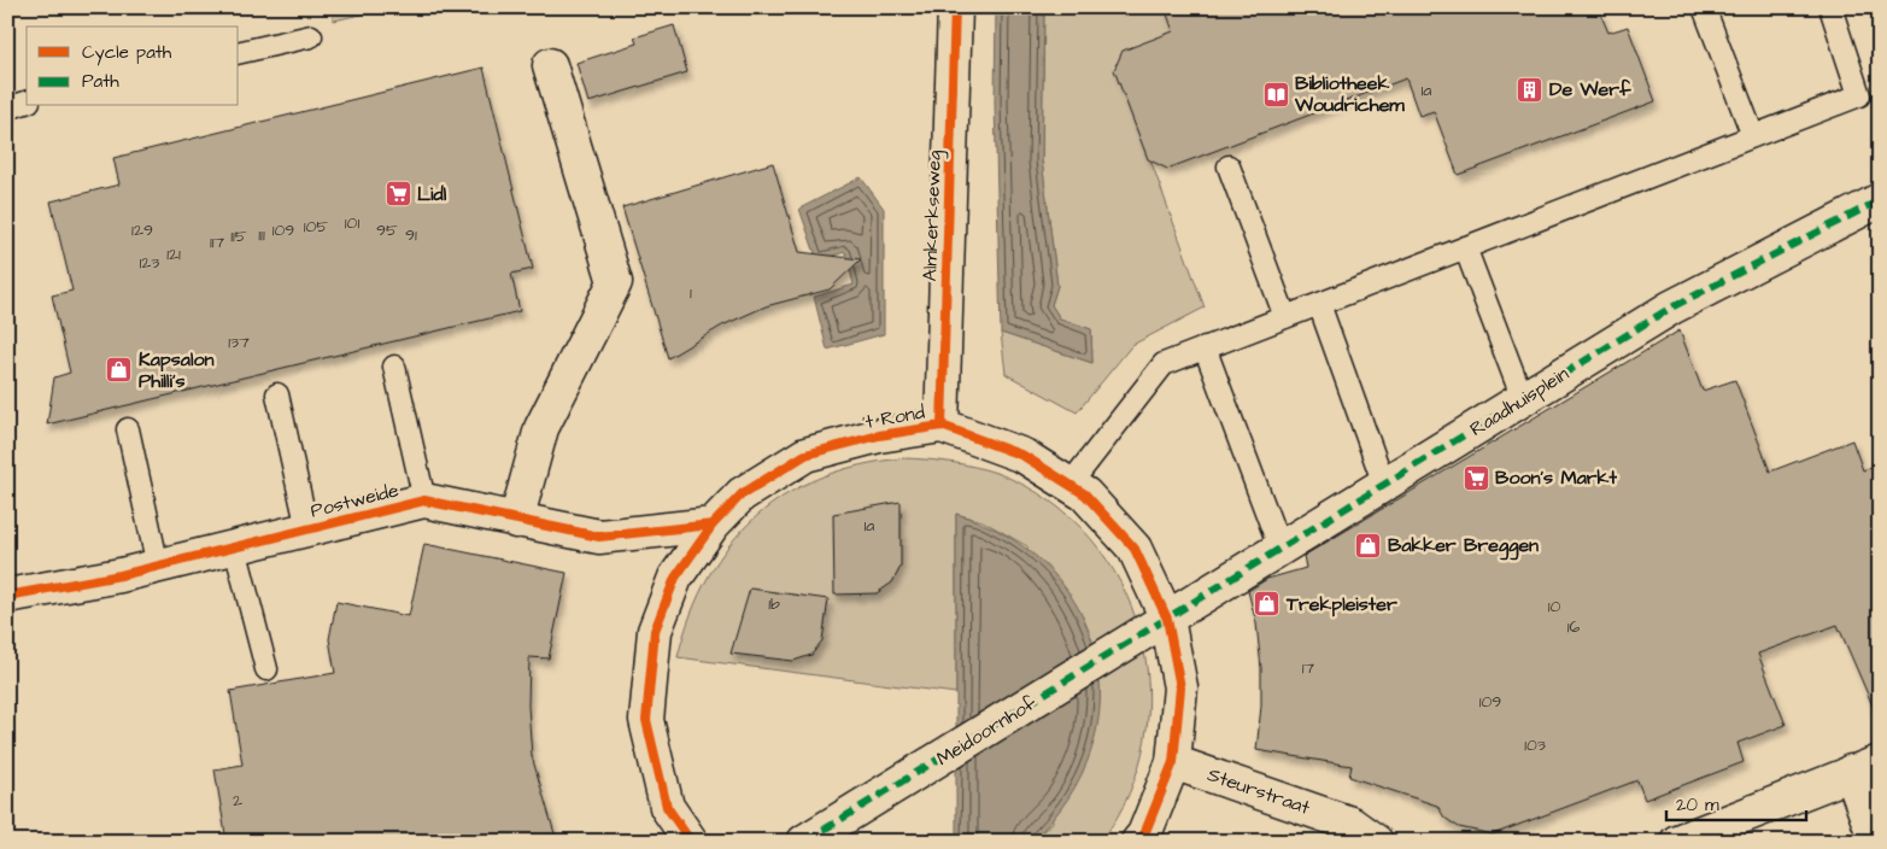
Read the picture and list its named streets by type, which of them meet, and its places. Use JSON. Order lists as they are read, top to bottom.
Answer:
{
  "streets": {
    "street": [
      "Almkerkseweg",
      "Raadhuisplein",
      "'t Rond",
      "Postweide",
      "Meidoornhof",
      "Steurstraat"
    ]
  },
  "crossings": [
    ["Almkerkseweg", "'t Rond"],
    ["Raadhuisplein", "'t Rond"],
    ["Raadhuisplein", "Meidoornhof"],
    ["'t Rond", "Postweide"],
    ["'t Rond", "Meidoornhof"],
    ["'t Rond", "Steurstraat"]
  ],
  "places": {
    "building": ["De Werf"],
    "library": ["Bibliotheek Woudrichem"],
    "supermarket": ["Lidl", "Boon's Markt"],
    "shop": ["Kapsalon Philli's", "Bakker Breggen", "Trekpleister"]
  },
  "house_numbers": [
    "1a",
    "101",
    "105",
    "129",
    "109",
    "95",
    "111",
    "91",
    "115",
    "117",
    "121",
    "123",
    "1",
    "137",
    "1a",
    "1b",
    "10",
    "16",
    "17",
    "109",
    "103",
    "2"
  ],
  "legend": ["Cycle path", "Path"],
  "scale_bar": "20 m"
}
